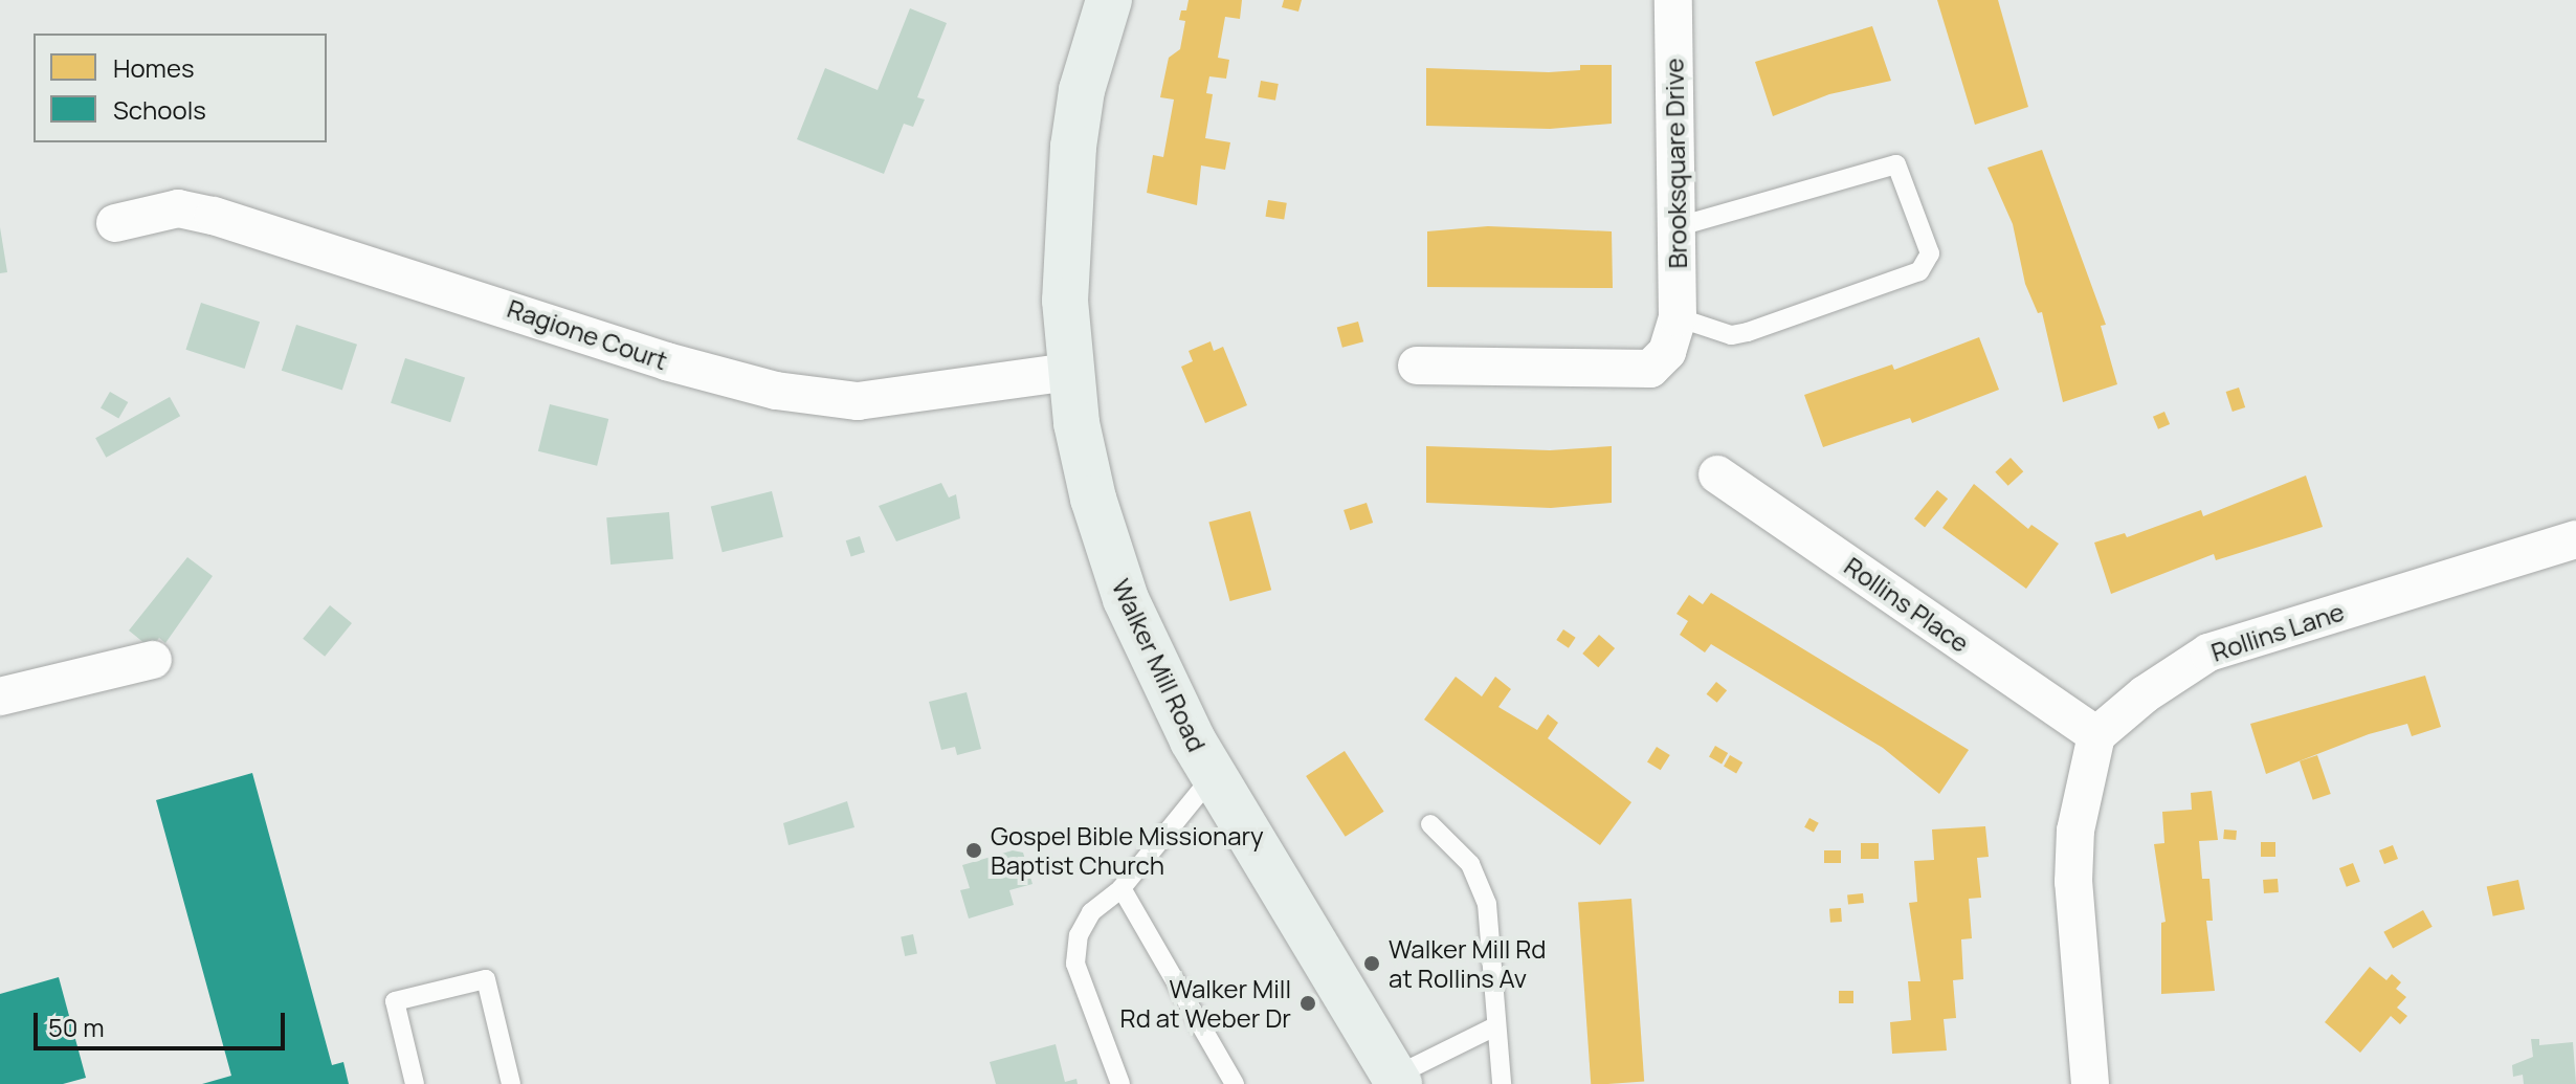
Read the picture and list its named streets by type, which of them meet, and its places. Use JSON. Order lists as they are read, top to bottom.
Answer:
{
  "streets": {
    "street": [
      "Brooksquare Drive",
      "Ragione Court",
      "Rollins Place",
      "Rollins Lane",
      "Walker Mill Road"
    ]
  },
  "crossings": [
    ["Ragione Court", "Walker Mill Road"],
    ["Rollins Place", "Rollins Lane"]
  ],
  "places": ["Gospel Bible Missionary Baptist Church", "Walker Mill Rd at Rollins Av", "Walker Mill Rd at Weber Dr"],
  "legend": ["Homes", "Schools"],
  "scale_bar": "50 m"
}
